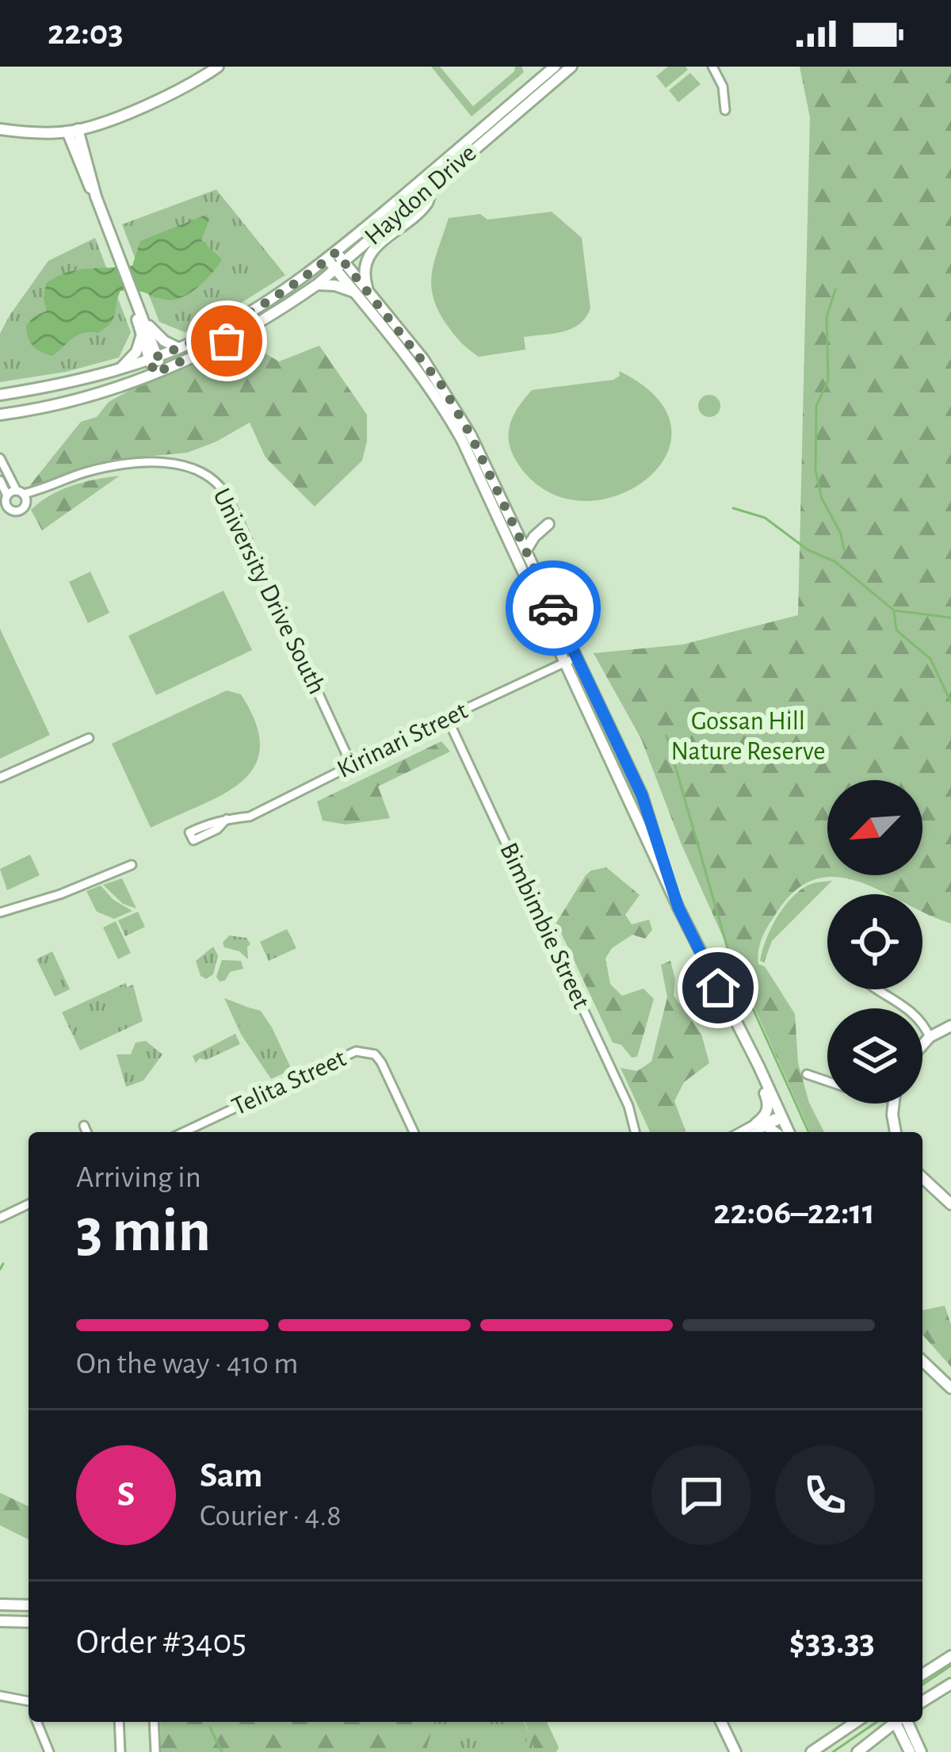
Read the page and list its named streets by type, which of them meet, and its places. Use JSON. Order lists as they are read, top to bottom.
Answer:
{
  "streets": {
    "street": [
      "Haydon Drive",
      "University Drive South",
      "Kirinari Street",
      "Bimbimbie Street",
      "Telita Street"
    ]
  },
  "crossings": [
    ["University Drive South", "Kirinari Street"],
    ["Kirinari Street", "Bimbimbie Street"]
  ],
  "parks": ["Gossan Hill Nature Reserve"],
  "north": "bottom left",
  "page": {
    "status": "22:03",
    "heading": ["3 min", "Arriving in", "22:06–22:11"],
    "panel": [
      "Sam",
      "Courier · 4.8",
      "Order #3405",
      "$33.33"
    ],
    "bar": "On the way · 410 m",
    "round": "S"
  }
}
